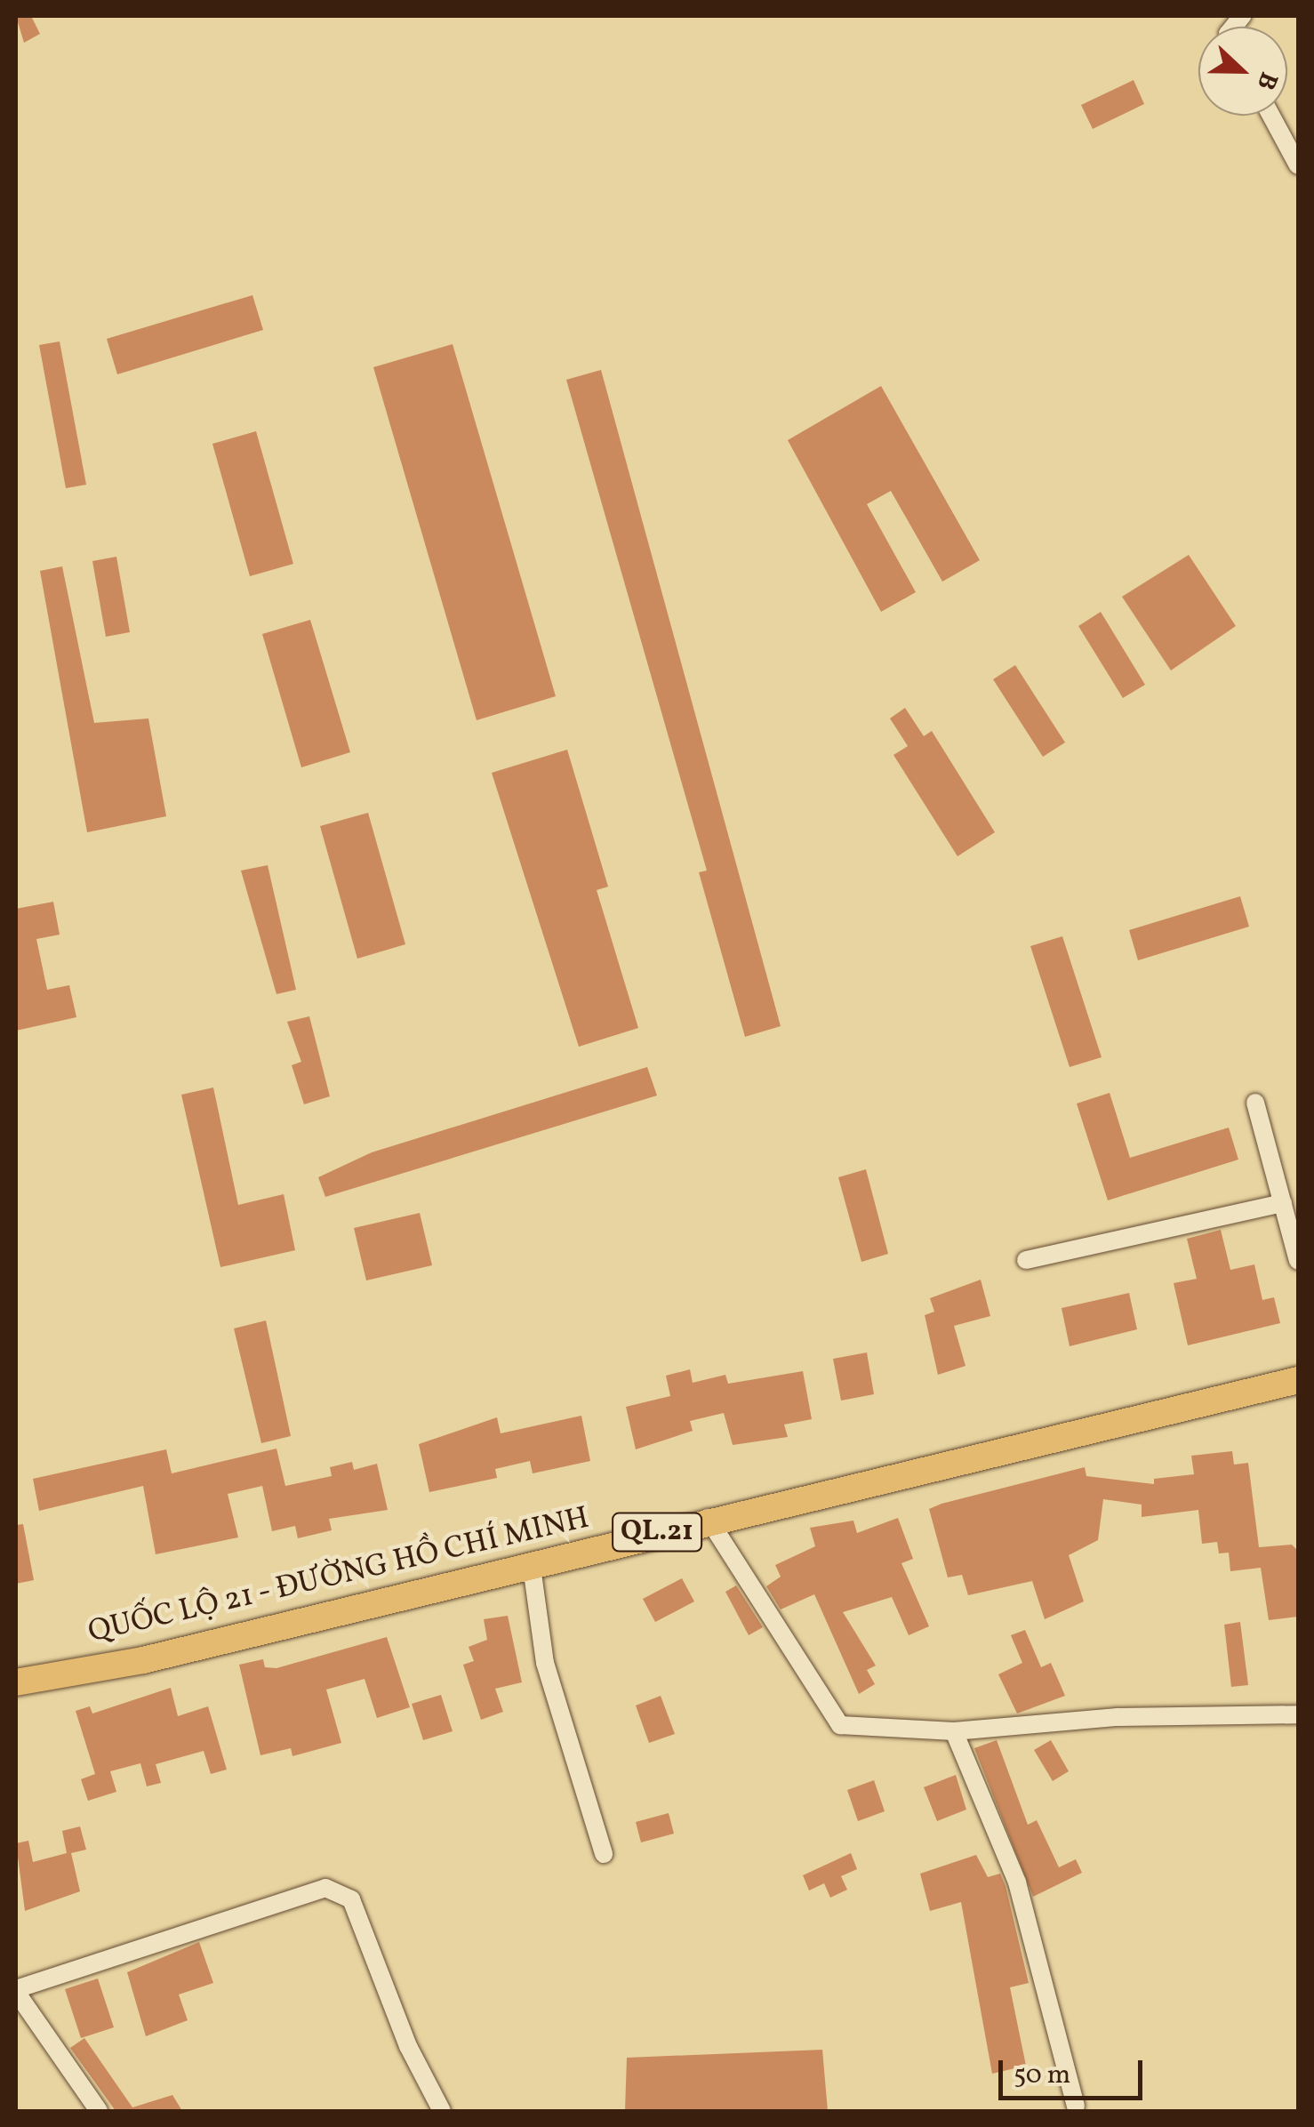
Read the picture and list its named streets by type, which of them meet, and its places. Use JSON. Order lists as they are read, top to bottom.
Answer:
{
  "streets": {
    "highway": ["QL.21", "QUỐC LỘ 21 - ĐƯỜNG HỒ CHÍ MINH"]
  },
  "scale_bar": "50 m",
  "north": "right"
}
